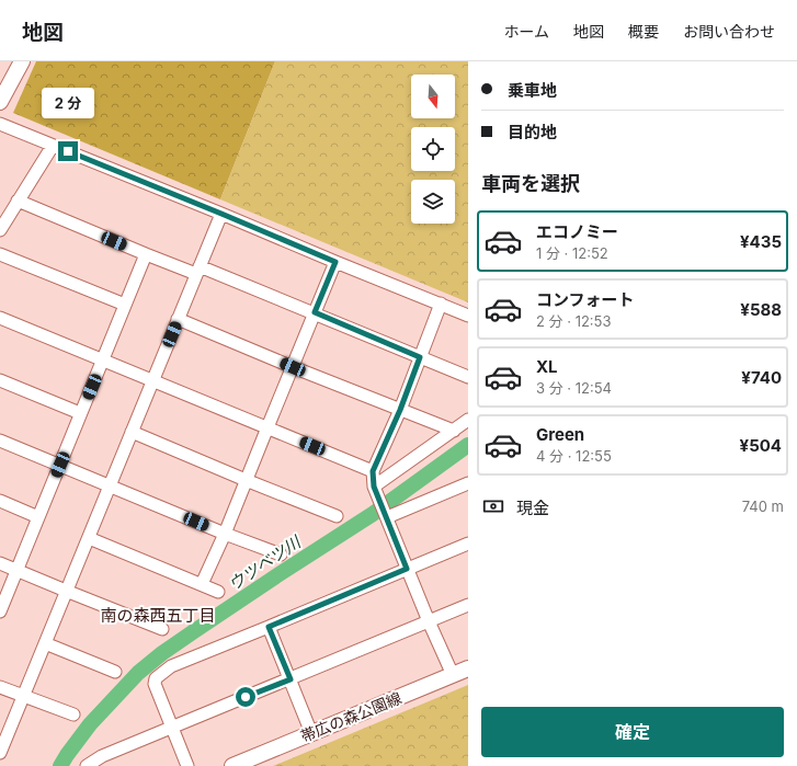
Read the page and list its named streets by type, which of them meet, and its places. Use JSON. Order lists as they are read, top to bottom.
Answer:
{
  "streets": {
    "main road": ["帯広の森公園線"]
  },
  "districts": ["南の森西五丁目"],
  "water": ["ウツベツ川"],
  "north": "bottom",
  "page": {
    "header": "地図",
    "nav": [
      "ホーム",
      "地図",
      "概要",
      "お問い合わせ"
    ],
    "banner": ["乗車地", "目的地"],
    "bubble": "2 分",
    "heading": "車両を選択",
    "list": [
      {
        "name": "エコノミー",
        "note": "1 分 · 12:52",
        "value": "¥435"
      },
      {
        "name": "コンフォート",
        "note": "2 分 · 12:53",
        "value": "¥588"
      },
      {
        "name": "XL",
        "note": "3 分 · 12:54",
        "value": "¥740"
      },
      {
        "name": "Green",
        "note": "4 分 · 12:55",
        "value": "¥504"
      }
    ],
    "pay": ["現金", "740 m"],
    "buttons": "確定"
  }
}
